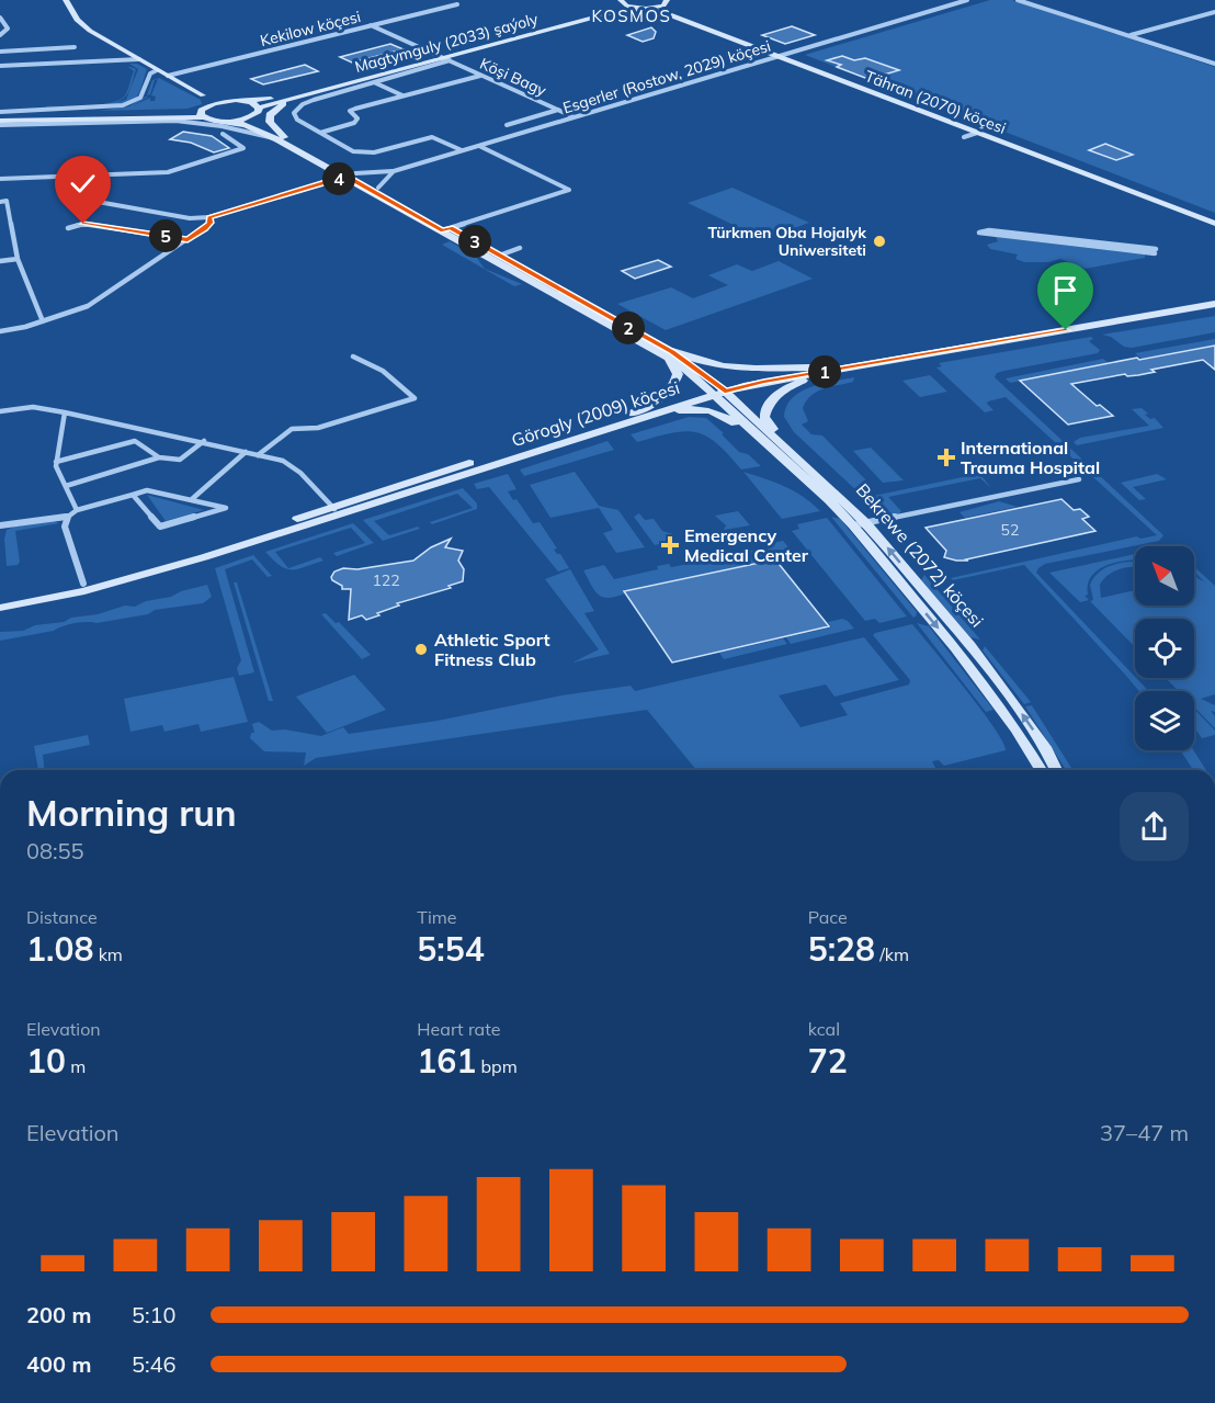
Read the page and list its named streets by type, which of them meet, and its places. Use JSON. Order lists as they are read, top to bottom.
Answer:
{
  "streets": {
    "main road": [
      "Magtymguly (2033) şaýoly",
      "Tähran (2070) köçesi",
      "Görogly (2009) köçesi",
      "Bekrewe (2072) köçesi"
    ],
    "street": ["Kekilow köçesi", "Köşi Bagy", "Esgerler (Rostow, 2029) köçesi"]
  },
  "crossings": [
    ["Kekilow köçesi", "Köşi Bagy"],
    ["Magtymguly (2033) şaýoly", "Köşi Bagy"],
    ["Magtymguly (2033) şaýoly", "Tähran (2070) köçesi"],
    ["Köşi Bagy", "Esgerler (Rostow, 2029) köçesi"],
    ["Esgerler (Rostow, 2029) köçesi", "Tähran (2070) köçesi"],
    ["Görogly (2009) köçesi", "Bekrewe (2072) köçesi"]
  ],
  "districts": ["KOSMOS"],
  "places": {
    "other": ["Türkmen Oba Hojalyk Uniwersiteti", "Athletic Sport Fitness Club"],
    "health": ["International Trauma Hospital", "Emergency Medical Center"]
  },
  "house_numbers": ["52", "122"],
  "north": "top left",
  "page": {
    "pins": [
      "4",
      "5",
      "3",
      "2",
      "1"
    ],
    "heading": ["Morning run", "08:55"],
    "stats": [
      ["Distance", "1.08 km"],
      ["Time", "5:54"],
      ["Pace", "5:28 /km"],
      ["Elevation", "10 m"],
      ["Heart rate", "161 bpm"],
      ["kcal", "72"]
    ],
    "chart": ["Elevation", "37–47 m"],
    "list": [
      {
        "name": "200 m",
        "note": "5:10"
      },
      {
        "name": "400 m",
        "note": "5:46"
      }
    ]
  }
}
